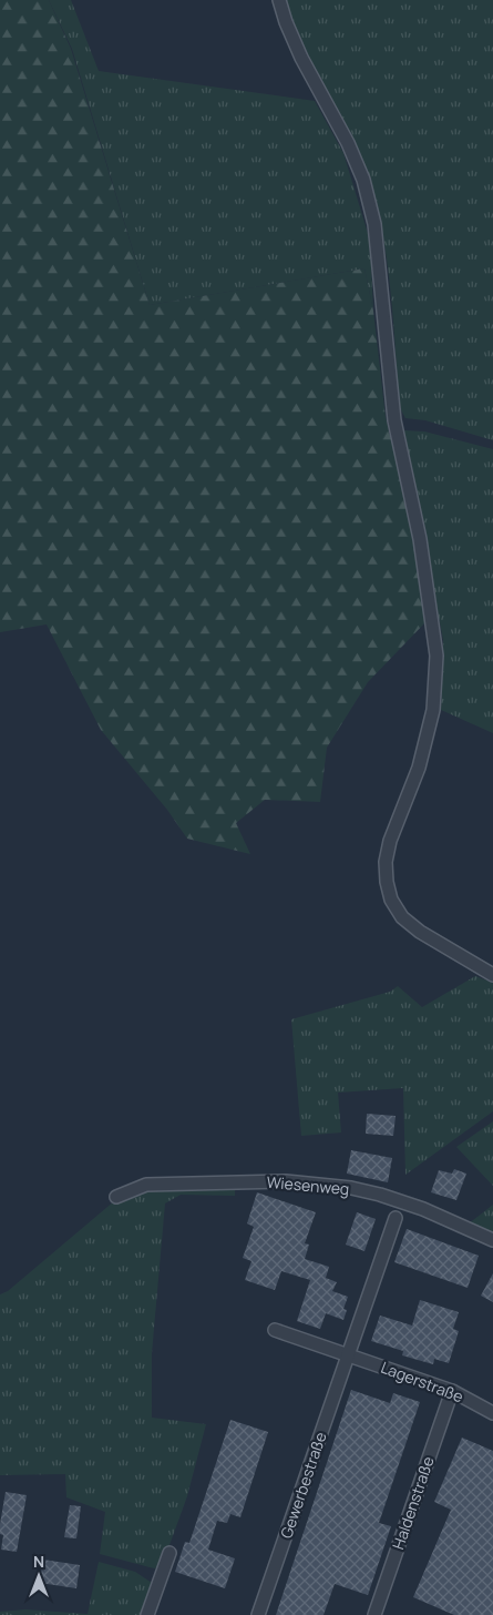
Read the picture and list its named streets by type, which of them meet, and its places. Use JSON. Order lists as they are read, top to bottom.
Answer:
{
  "streets": {
    "street": [
      "Wiesenweg",
      "Lagerstraße",
      "Gewerbestraße",
      "Haldenstraße"
    ]
  },
  "crossings": [
    ["Lagerstraße", "Gewerbestraße"],
    ["Lagerstraße", "Haldenstraße"]
  ],
  "north": "top"
}
